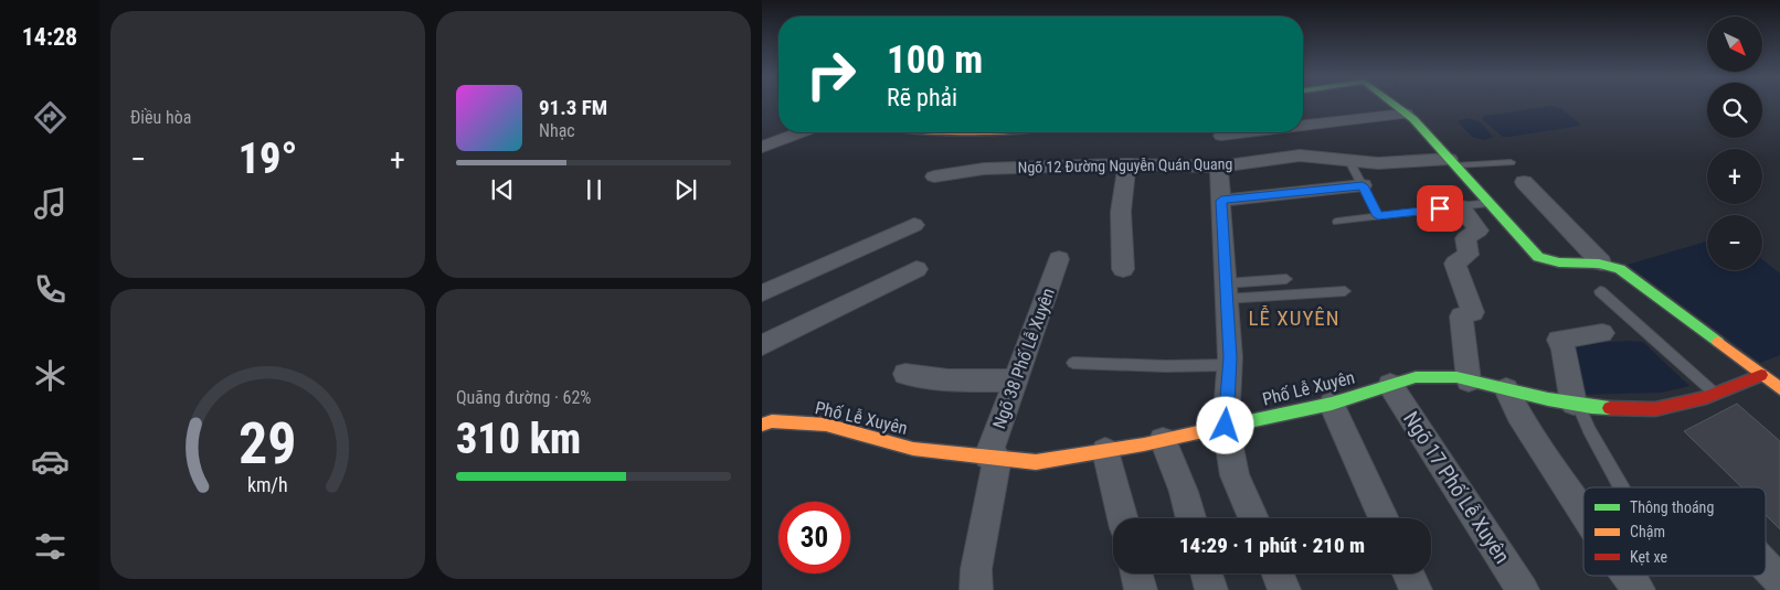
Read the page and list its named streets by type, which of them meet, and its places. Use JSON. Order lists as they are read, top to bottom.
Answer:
{
  "streets": {
    "street": [
      "Ngõ 12 Đường Nguyễn Quán Quang",
      "Ngõ 38 Phố Lễ Xuyên",
      "Phố Lễ Xuyên",
      "Ngõ 17 Phố Lễ Xuyên"
    ]
  },
  "crossings": [
    ["Ngõ 38 Phố Lễ Xuyên", "Phố Lễ Xuyên"],
    ["Phố Lễ Xuyên", "Ngõ 17 Phố Lễ Xuyên"]
  ],
  "districts": ["LỄ XUYÊN"],
  "legend": ["Thông thoáng", "Chậm", "Kẹt xe"],
  "north": "bottom right",
  "page": {
    "tabs": "14:28",
    "tile": [
      "Điều hòa",
      ["Quãng đường · 62%", "310 km"]
    ],
    "map_buttons": ["+", "−"],
    "turn": ["100 m", "Rẽ phải"],
    "song": ["91.3 FM", "Nhạc"],
    "heat": ["−", "19°", "+"],
    "limit": "30",
    "trip": "14:29 · 1 phút · 210 m",
    "gauge": ["29", "km/h"]
  }
}
